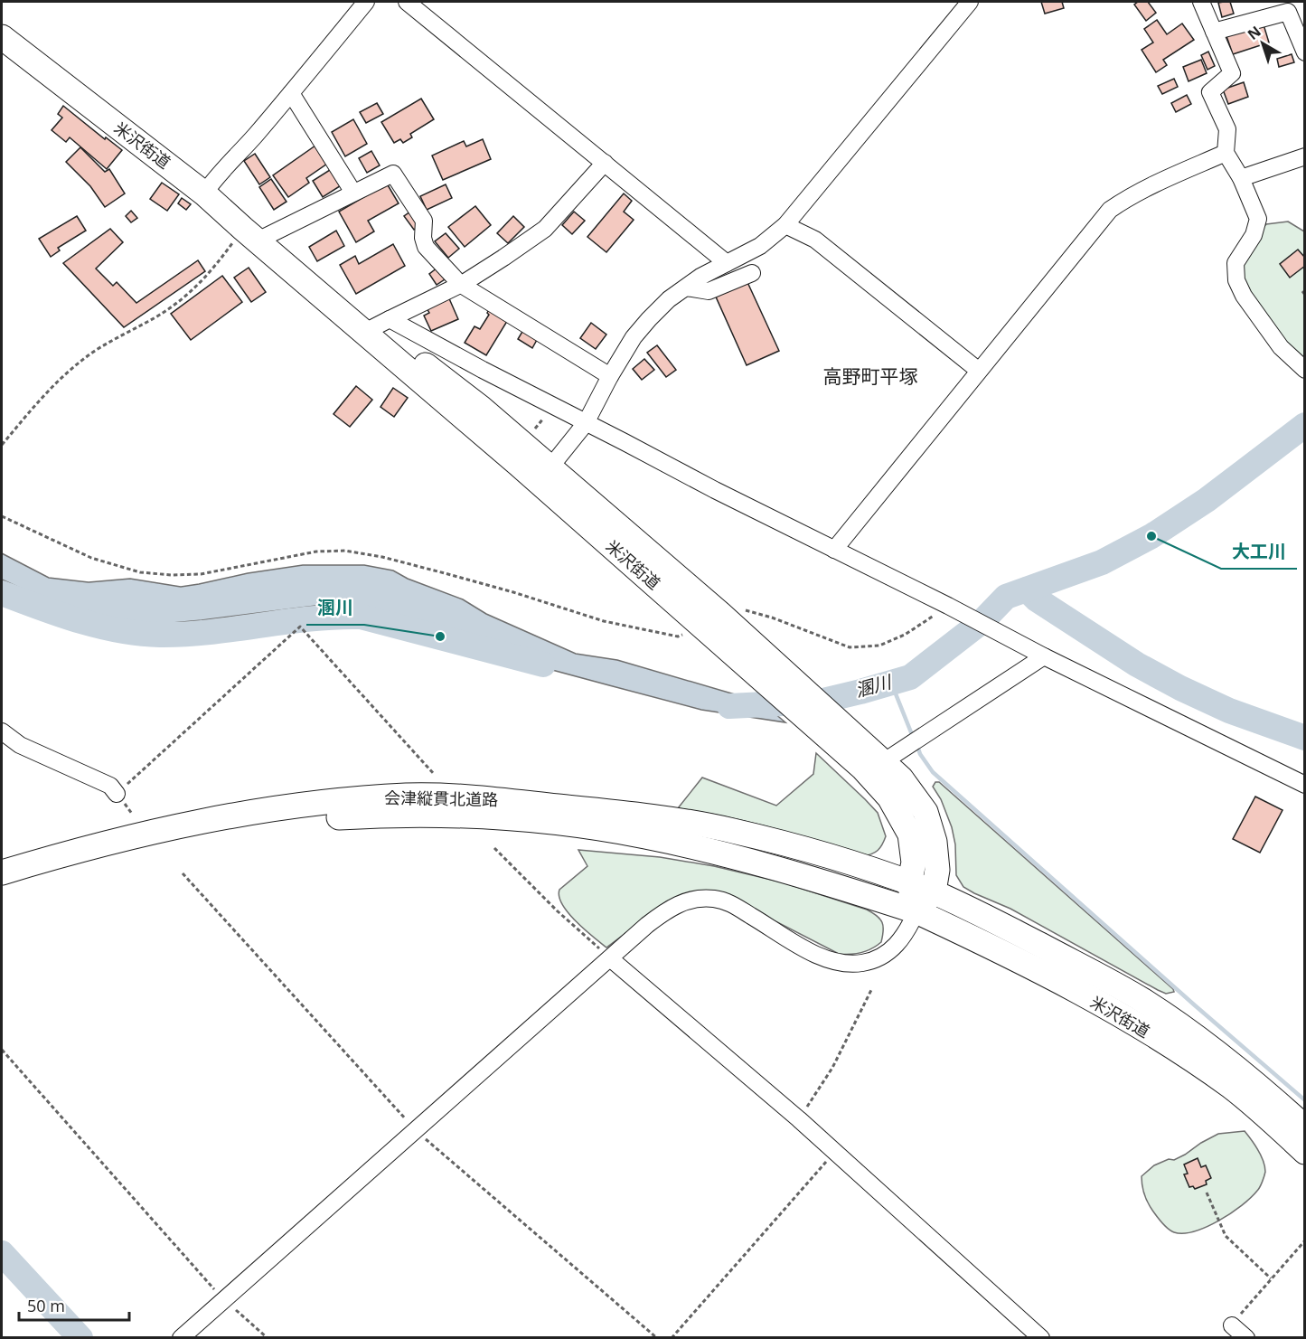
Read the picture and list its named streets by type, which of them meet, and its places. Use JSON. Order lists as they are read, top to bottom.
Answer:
{
  "streets": {
    "highway": ["米沢街道", "会津縦貫北道路"]
  },
  "crossings": [
    ["米沢街道", "会津縦貫北道路"]
  ],
  "districts": ["高野町平塚"],
  "water": ["溷川"],
  "places": ["大工川", "溷川"],
  "scale_bar": "50 m",
  "north": "top left"
}
